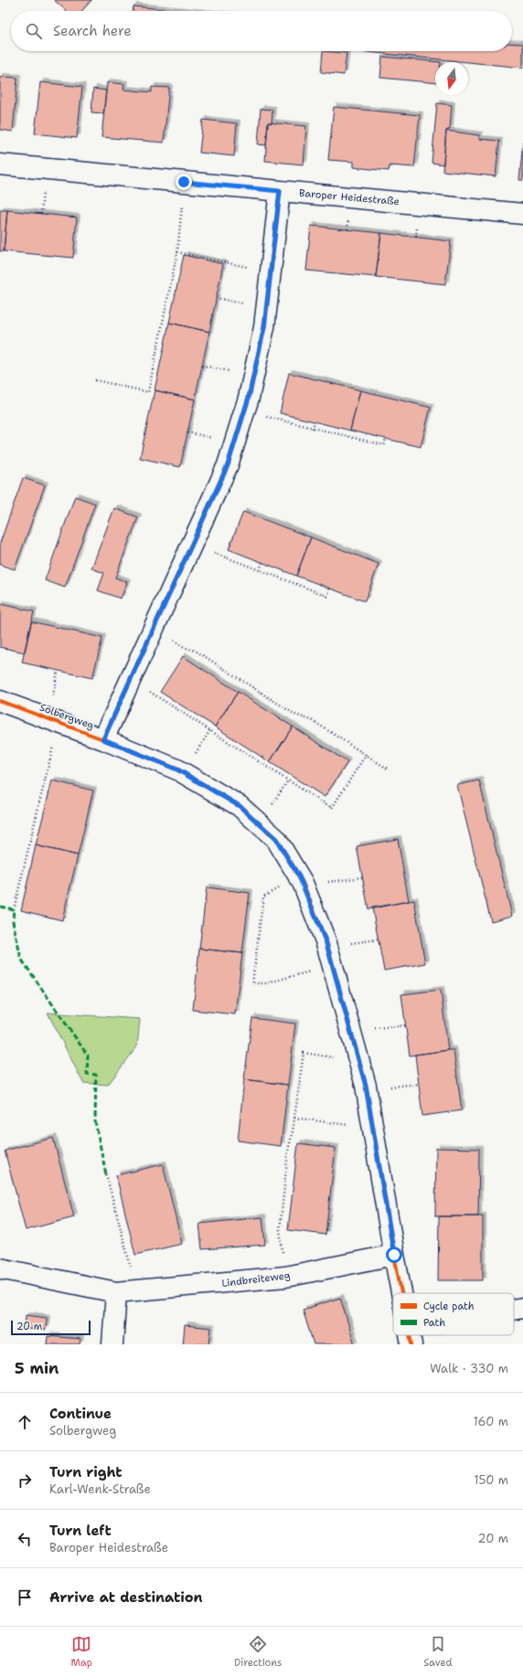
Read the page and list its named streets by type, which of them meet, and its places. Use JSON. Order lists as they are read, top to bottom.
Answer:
{
  "streets": {
    "street": ["Baroper Heidestraße", "Solbergweg", "Lindbreiteweg"]
  },
  "crossings": [
    ["Solbergweg", "Lindbreiteweg"]
  ],
  "legend": ["Cycle path", "Path"],
  "scale_bar": "20 m",
  "north": "bottom",
  "page": {
    "search": "Search here",
    "scale": "20 m",
    "heading": ["5 min", "Walk · 330 m"],
    "list": [
      ["Continue", "Solbergweg", "160 m"],
      ["Turn right", "Karl-Wenk-Straße", "150 m"],
      ["Turn left", "Baroper Heidestraße", "20 m"],
      "Arrive at destination"
    ],
    "nav": ["Map", "Directions", "Saved"]
  }
}
